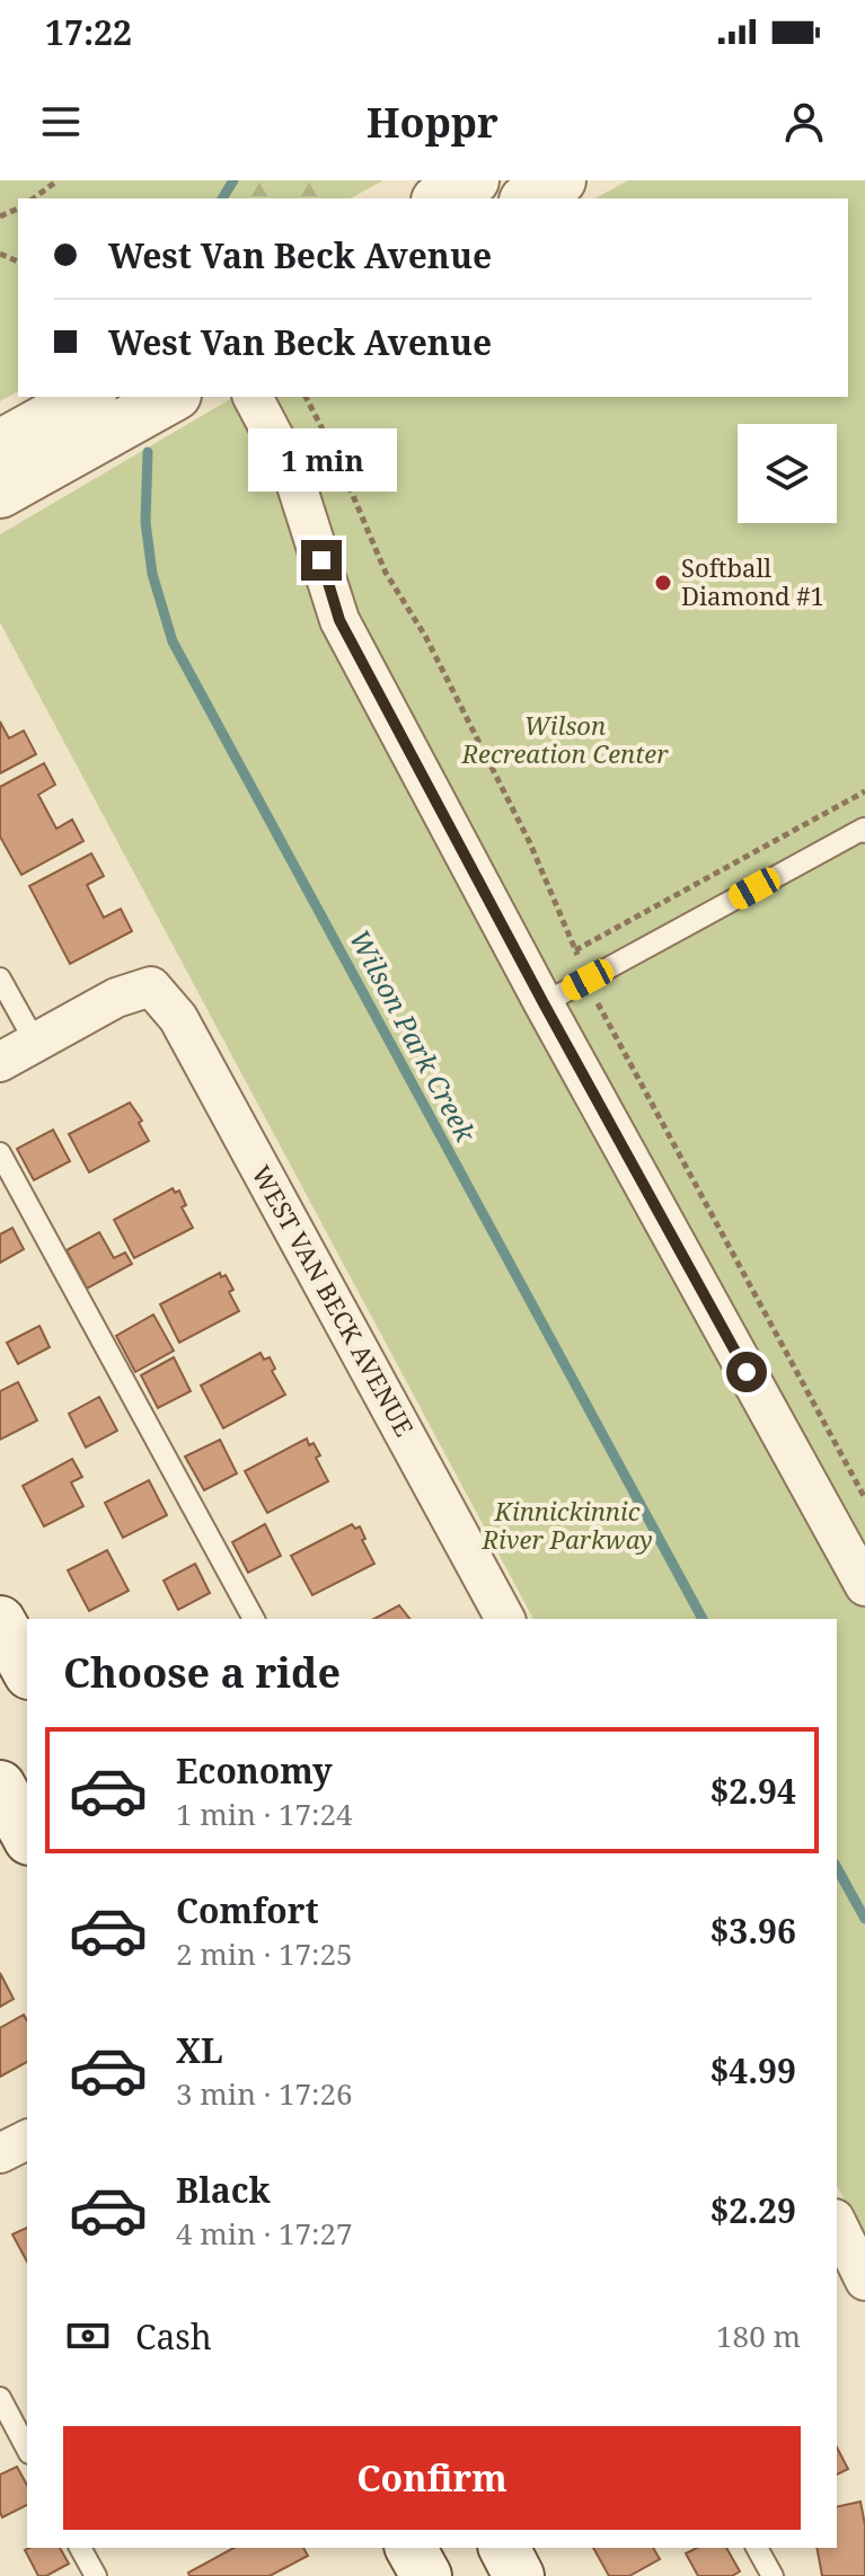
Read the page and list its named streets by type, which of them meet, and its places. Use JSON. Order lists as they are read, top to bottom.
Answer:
{
  "streets": {
    "street": ["WEST VAN BECK AVENUE"]
  },
  "water": ["Wilson Park Creek"],
  "parks": ["Wilson Recreation Center", "Kinnickinnic River Parkway"],
  "places": ["Softball Diamond #1"],
  "page": {
    "status": "17:22",
    "header": "Hoppr",
    "banner": ["West Van Beck Avenue", "West Van Beck Avenue"],
    "bubble": "1 min",
    "heading": "Choose a ride",
    "list": [
      {
        "name": "Economy",
        "note": "1 min · 17:24",
        "value": "$2.94"
      },
      {
        "name": "Comfort",
        "note": "2 min · 17:25",
        "value": "$3.96"
      },
      {
        "name": "XL",
        "note": "3 min · 17:26",
        "value": "$4.99"
      },
      {
        "name": "Black",
        "note": "4 min · 17:27",
        "value": "$2.29"
      }
    ],
    "pay": ["Cash", "180 m"],
    "buttons": "Confirm"
  }
}
